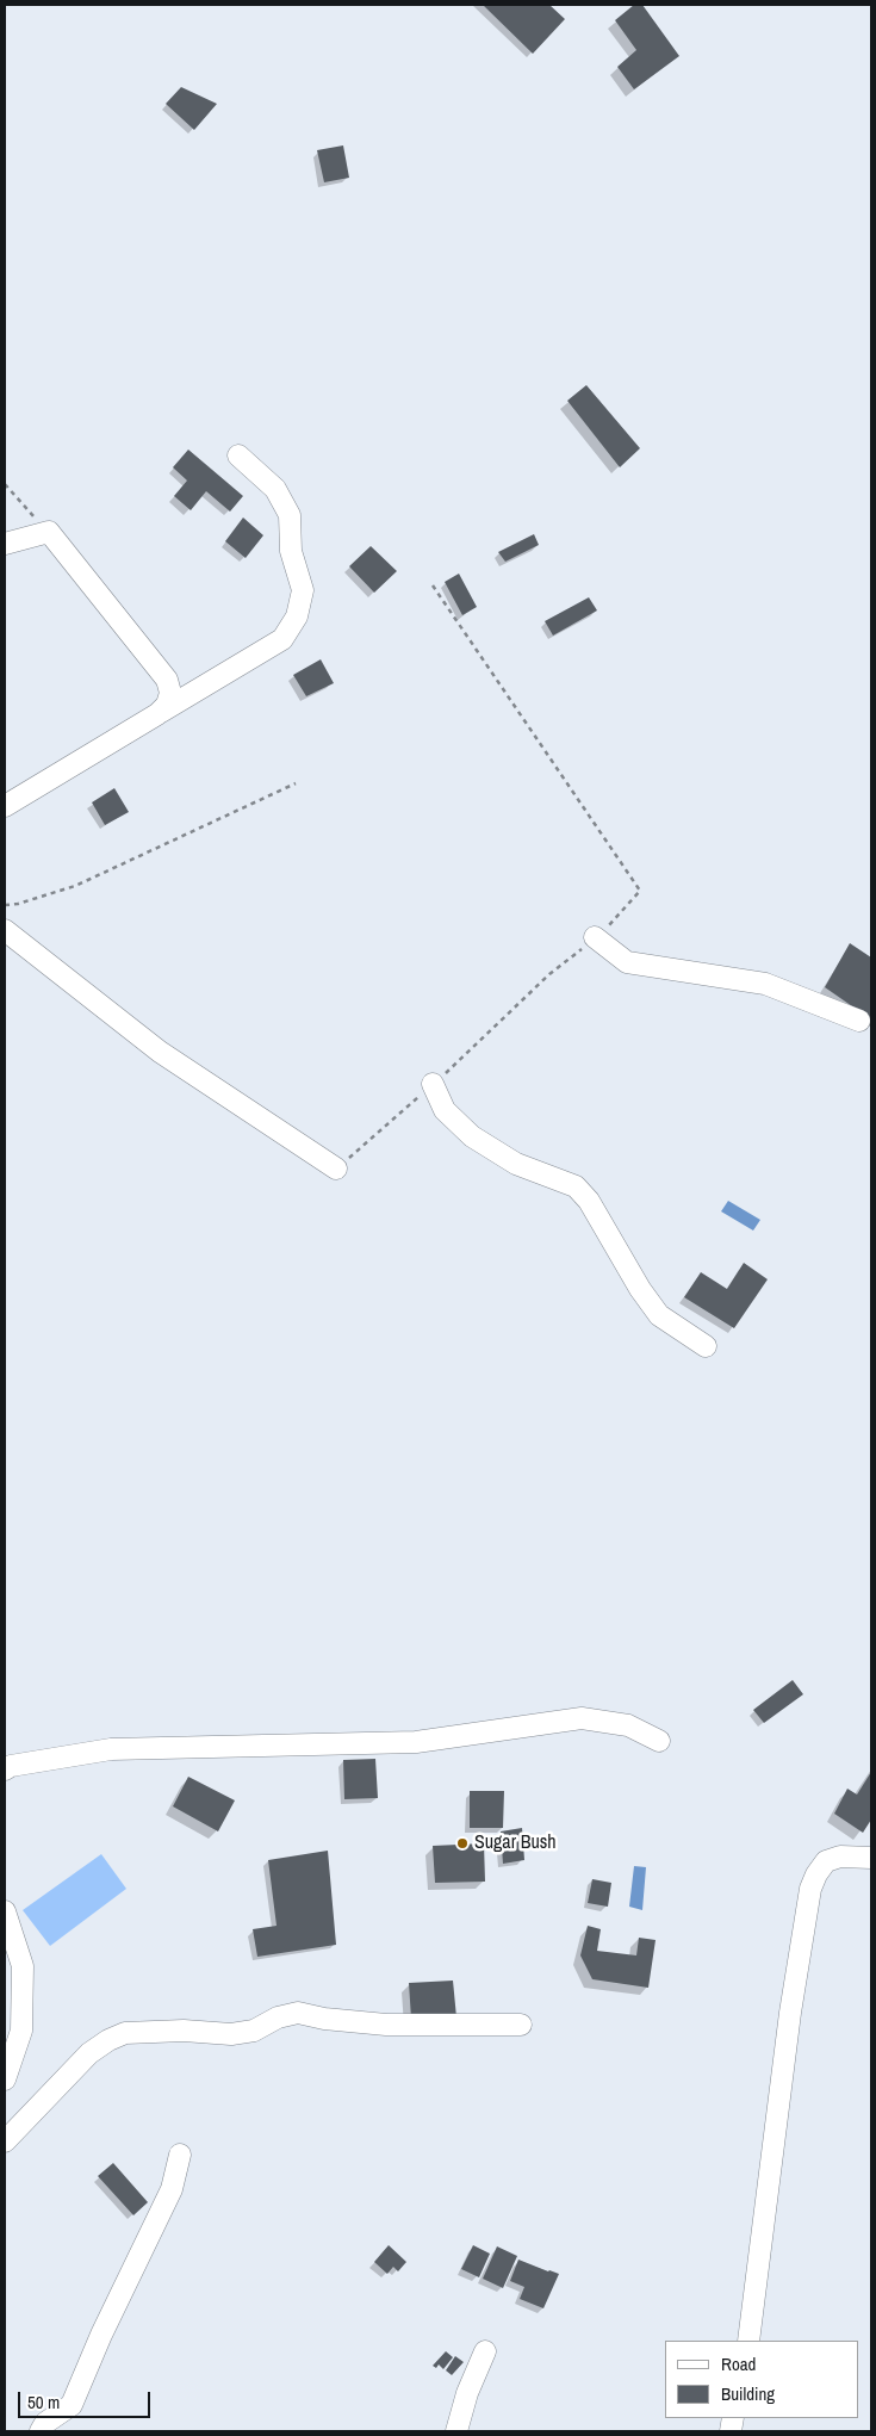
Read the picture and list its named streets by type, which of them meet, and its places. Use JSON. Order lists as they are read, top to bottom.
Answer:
{
  "places": ["Sugar Bush"],
  "legend": ["Road", "Building"],
  "scale_bar": "50 m"
}
